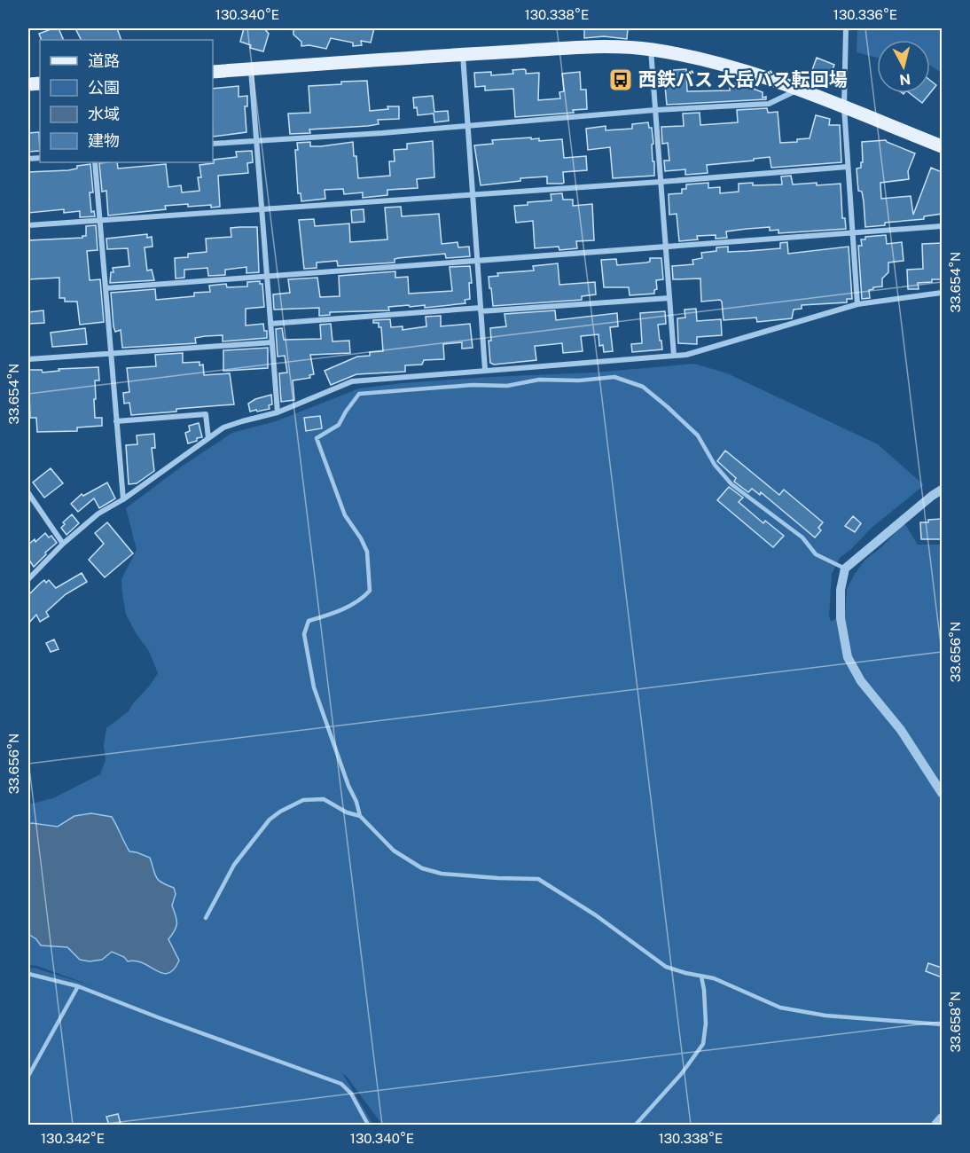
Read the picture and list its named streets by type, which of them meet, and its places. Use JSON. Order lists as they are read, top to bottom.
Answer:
{
  "places": {
    "bus stop": ["西鉄バス 大岳バス転回場"]
  },
  "legend": [
    "道路",
    "公園",
    "水域",
    "建物"
  ],
  "north": "bottom",
  "coordinates": [
    "130.340°E",
    "130.338°E",
    "130.336°E",
    "33.654°N",
    "33.656°N",
    "33.658°N",
    "130.342°E"
  ]
}
